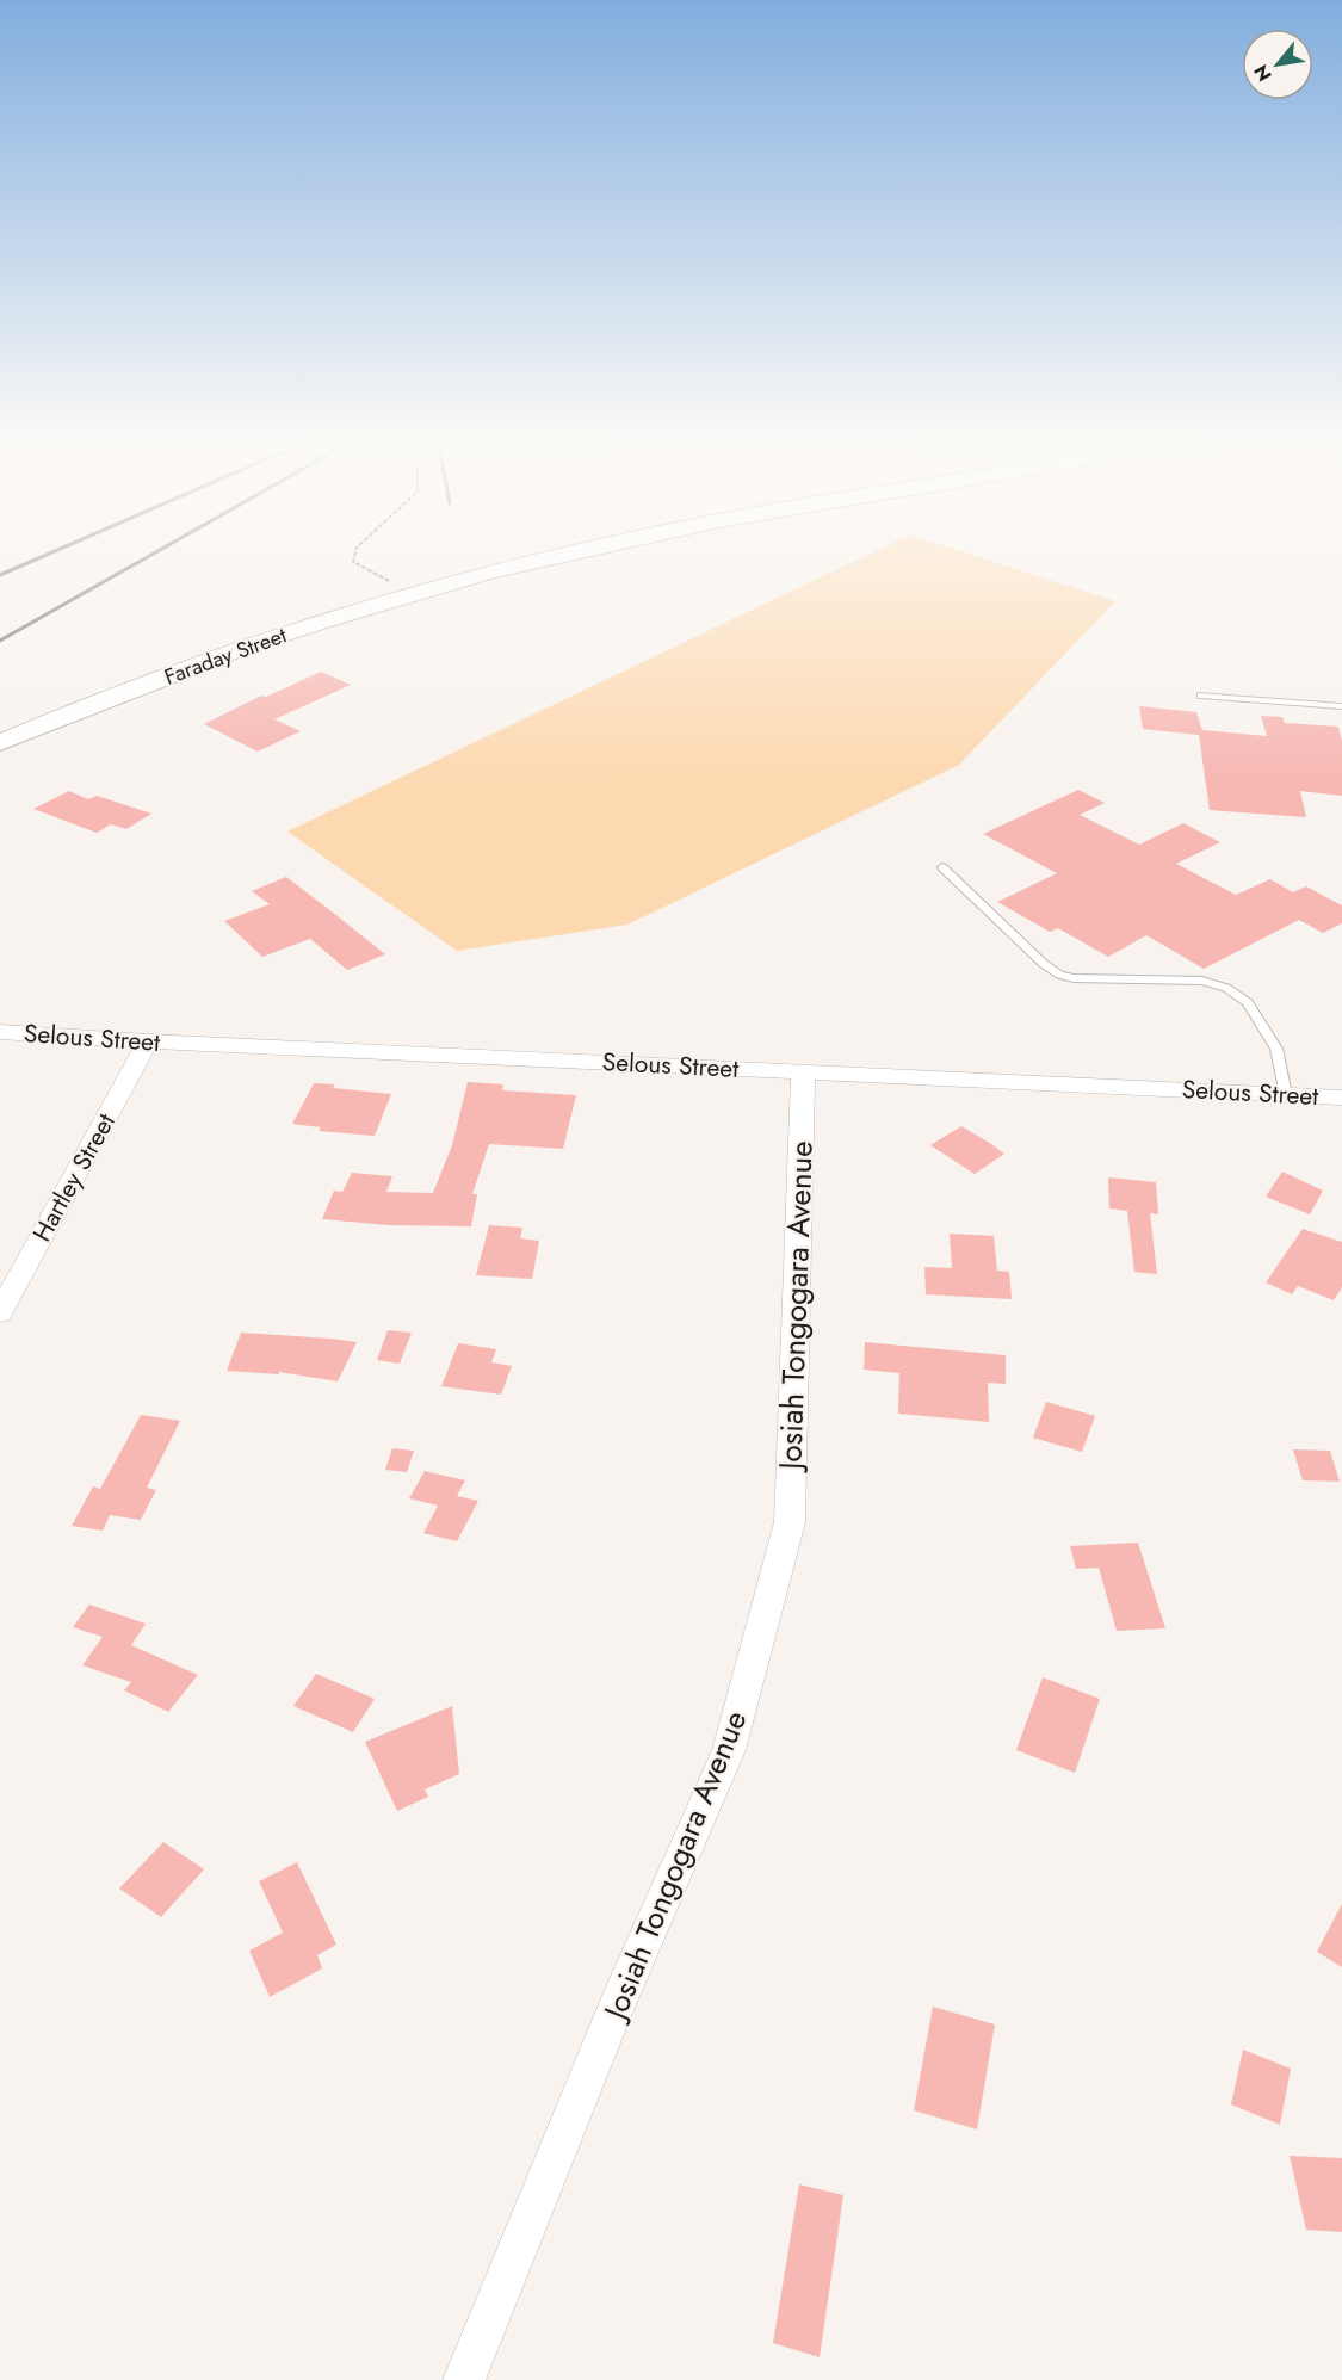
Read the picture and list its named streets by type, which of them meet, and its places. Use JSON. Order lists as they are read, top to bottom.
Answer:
{
  "streets": {
    "street": [
      "Faraday Street",
      "Selous Street",
      "Hartley Street",
      "Josiah Tongogara Avenue"
    ]
  },
  "crossings": [
    ["Selous Street", "Hartley Street"],
    ["Selous Street", "Josiah Tongogara Avenue"]
  ],
  "north": "bottom left"
}
